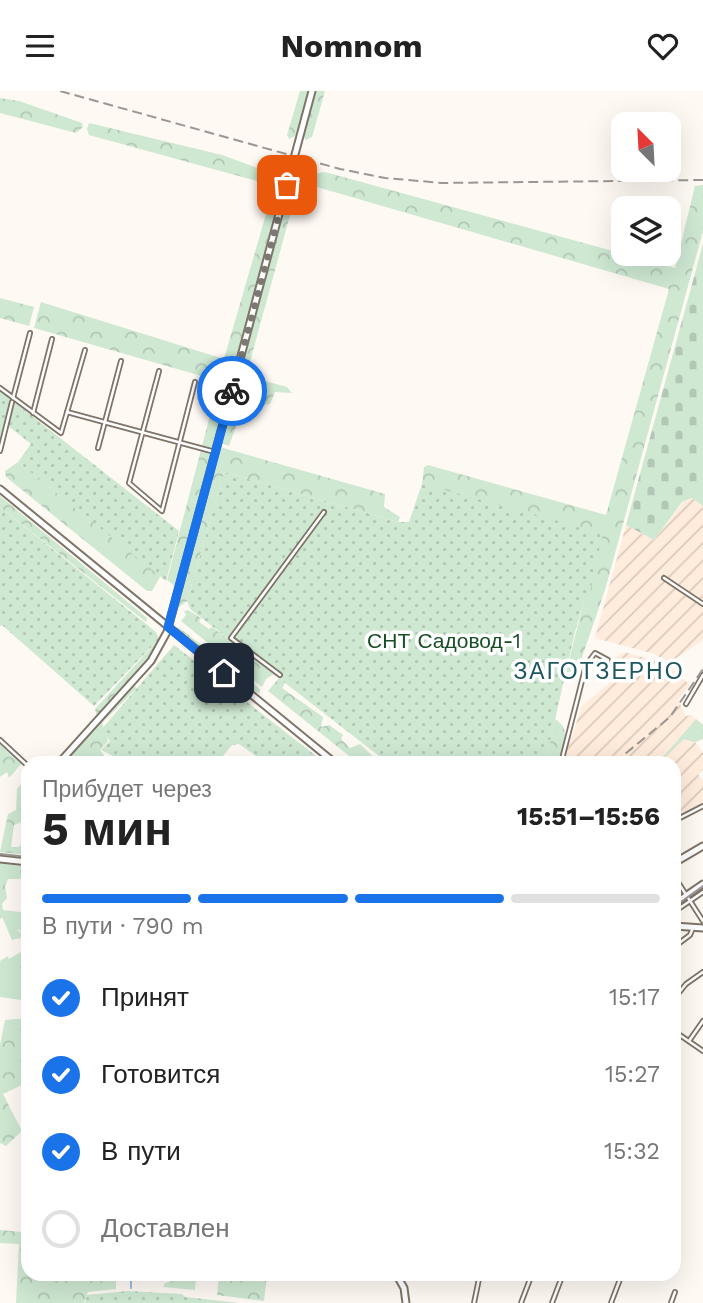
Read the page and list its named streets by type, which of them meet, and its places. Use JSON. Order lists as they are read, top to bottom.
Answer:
{
  "districts": ["ЗАГОТЗЕРНО"],
  "parks": ["СНТ Садовод-1"],
  "north": "top left",
  "page": {
    "header": "Nomnom",
    "heading": ["5 мин", "Прибудет через", "15:51–15:56"],
    "bar": "В пути · 790 m",
    "list": [
      ["Принят", "15:17"],
      ["Готовится", "15:27"],
      ["В пути", "15:32"],
      "Доставлен"
    ]
  }
}
